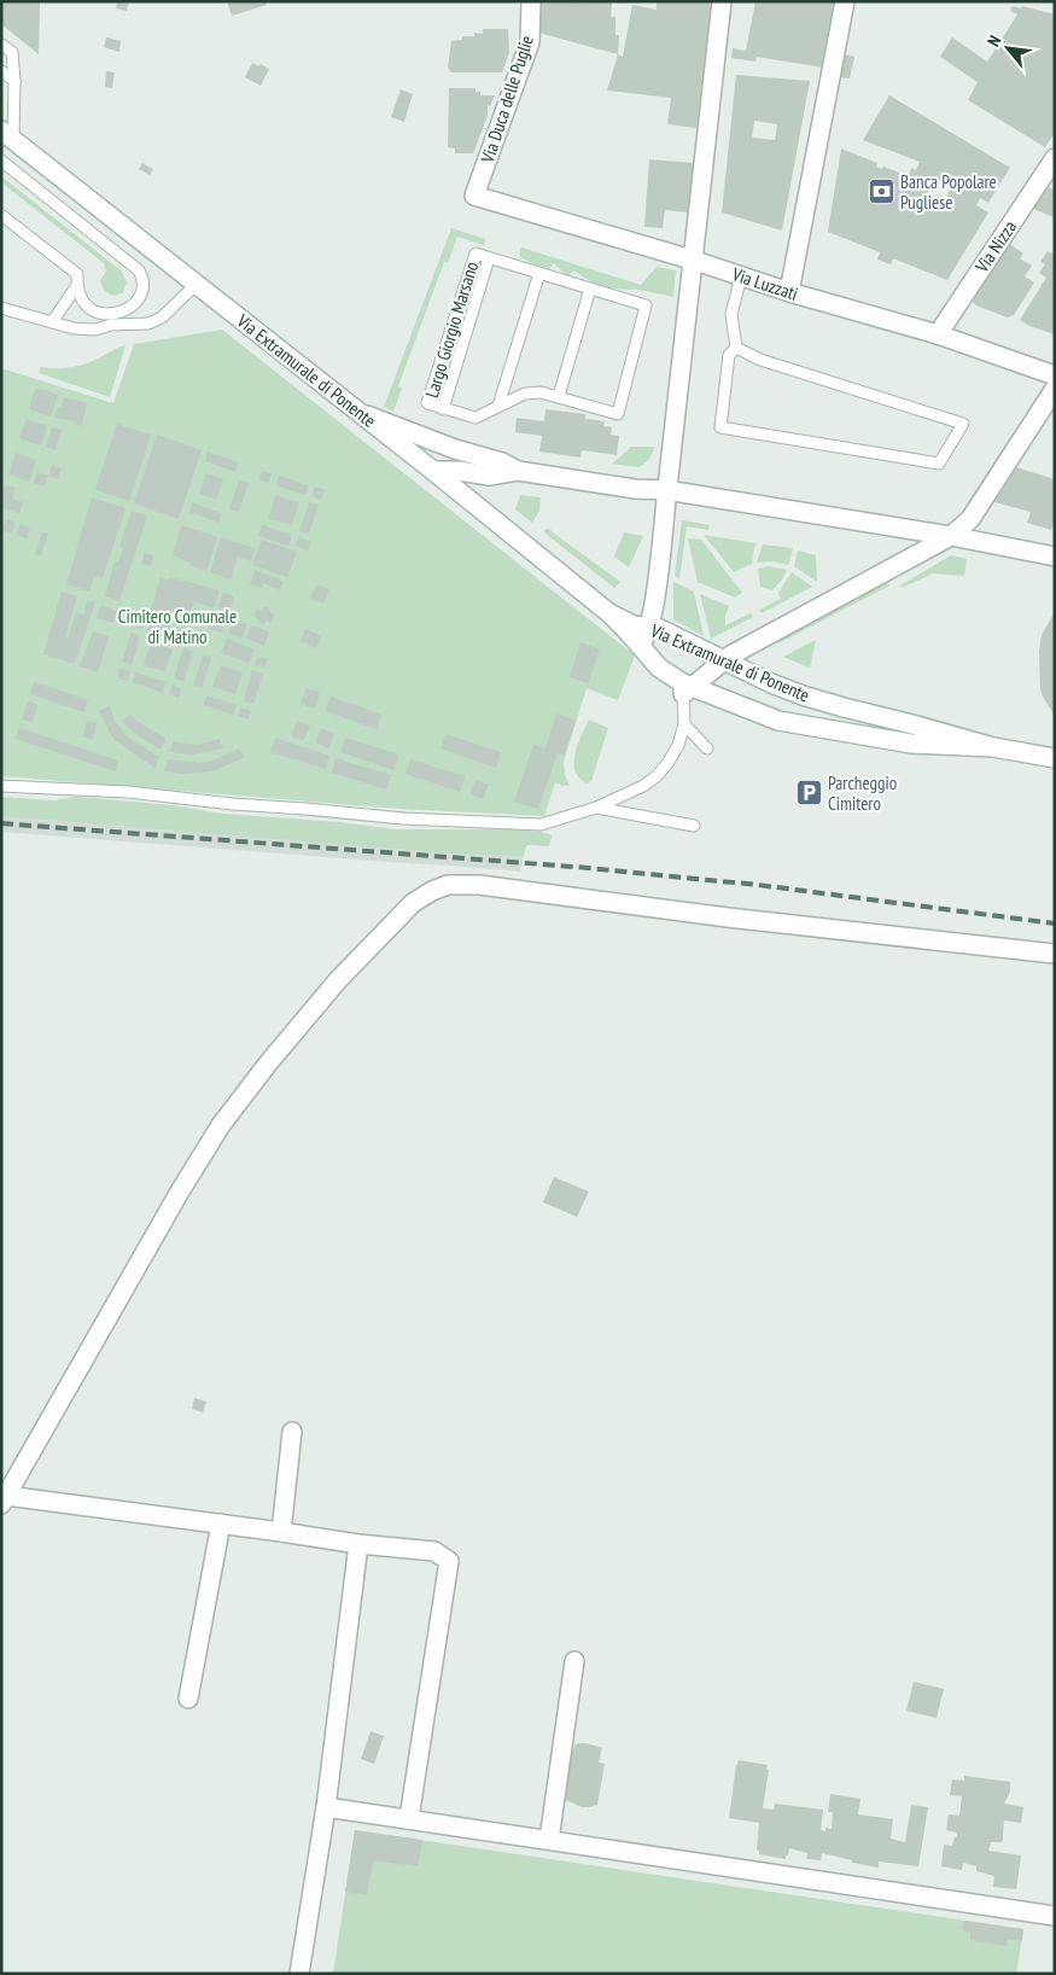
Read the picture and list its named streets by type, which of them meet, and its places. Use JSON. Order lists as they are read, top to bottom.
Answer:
{
  "streets": {
    "street": [
      "Via Duca delle Puglie",
      "Via Nizza",
      "Via Luzzati",
      "Via Extramurale di Ponente"
    ],
    "lane": ["Largo Giorgio Marsano"]
  },
  "crossings": [
    ["Via Duca delle Puglie", "Via Luzzati"],
    ["Via Nizza", "Via Luzzati"]
  ],
  "parks": ["Cimitero Comunale di Matino"],
  "places": {
    "bank": ["Banca Popolare Pugliese"],
    "parking": ["Parcheggio Cimitero"]
  },
  "north": "top left"
}
